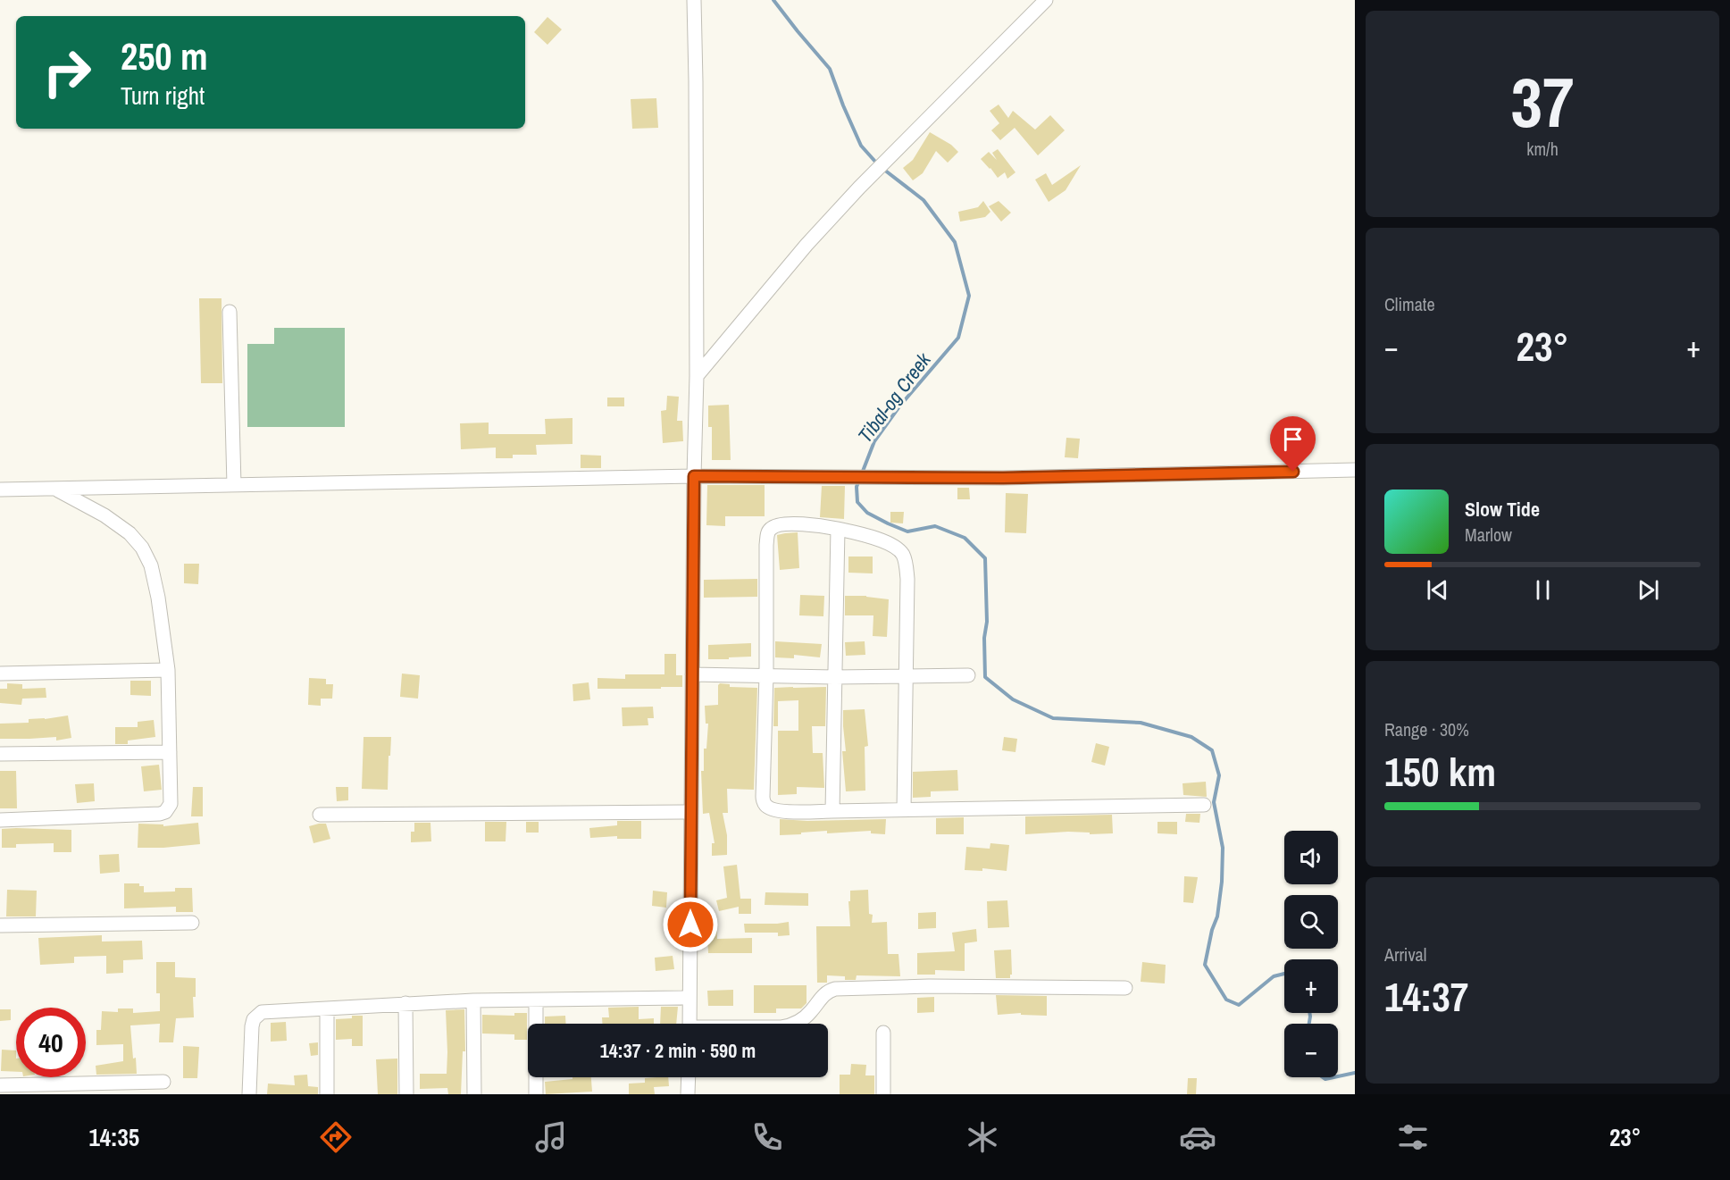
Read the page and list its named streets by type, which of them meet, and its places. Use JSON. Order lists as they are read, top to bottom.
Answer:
{
  "water": ["Tibal-og Creek"],
  "page": {
    "tile": [
      ["37", "km/h"],
      "Climate",
      ["Range · 30%", "150 km"],
      ["Arrival", "14:37"]
    ],
    "turn": ["250 m", "Turn right"],
    "heat": ["−", "23°", "+"],
    "song": ["Slow Tide", "Marlow"],
    "map_buttons": ["+", "−"],
    "limit": "40",
    "trip": "14:37 · 2 min · 590 m",
    "tabs": ["14:35", "23°"]
  }
}
